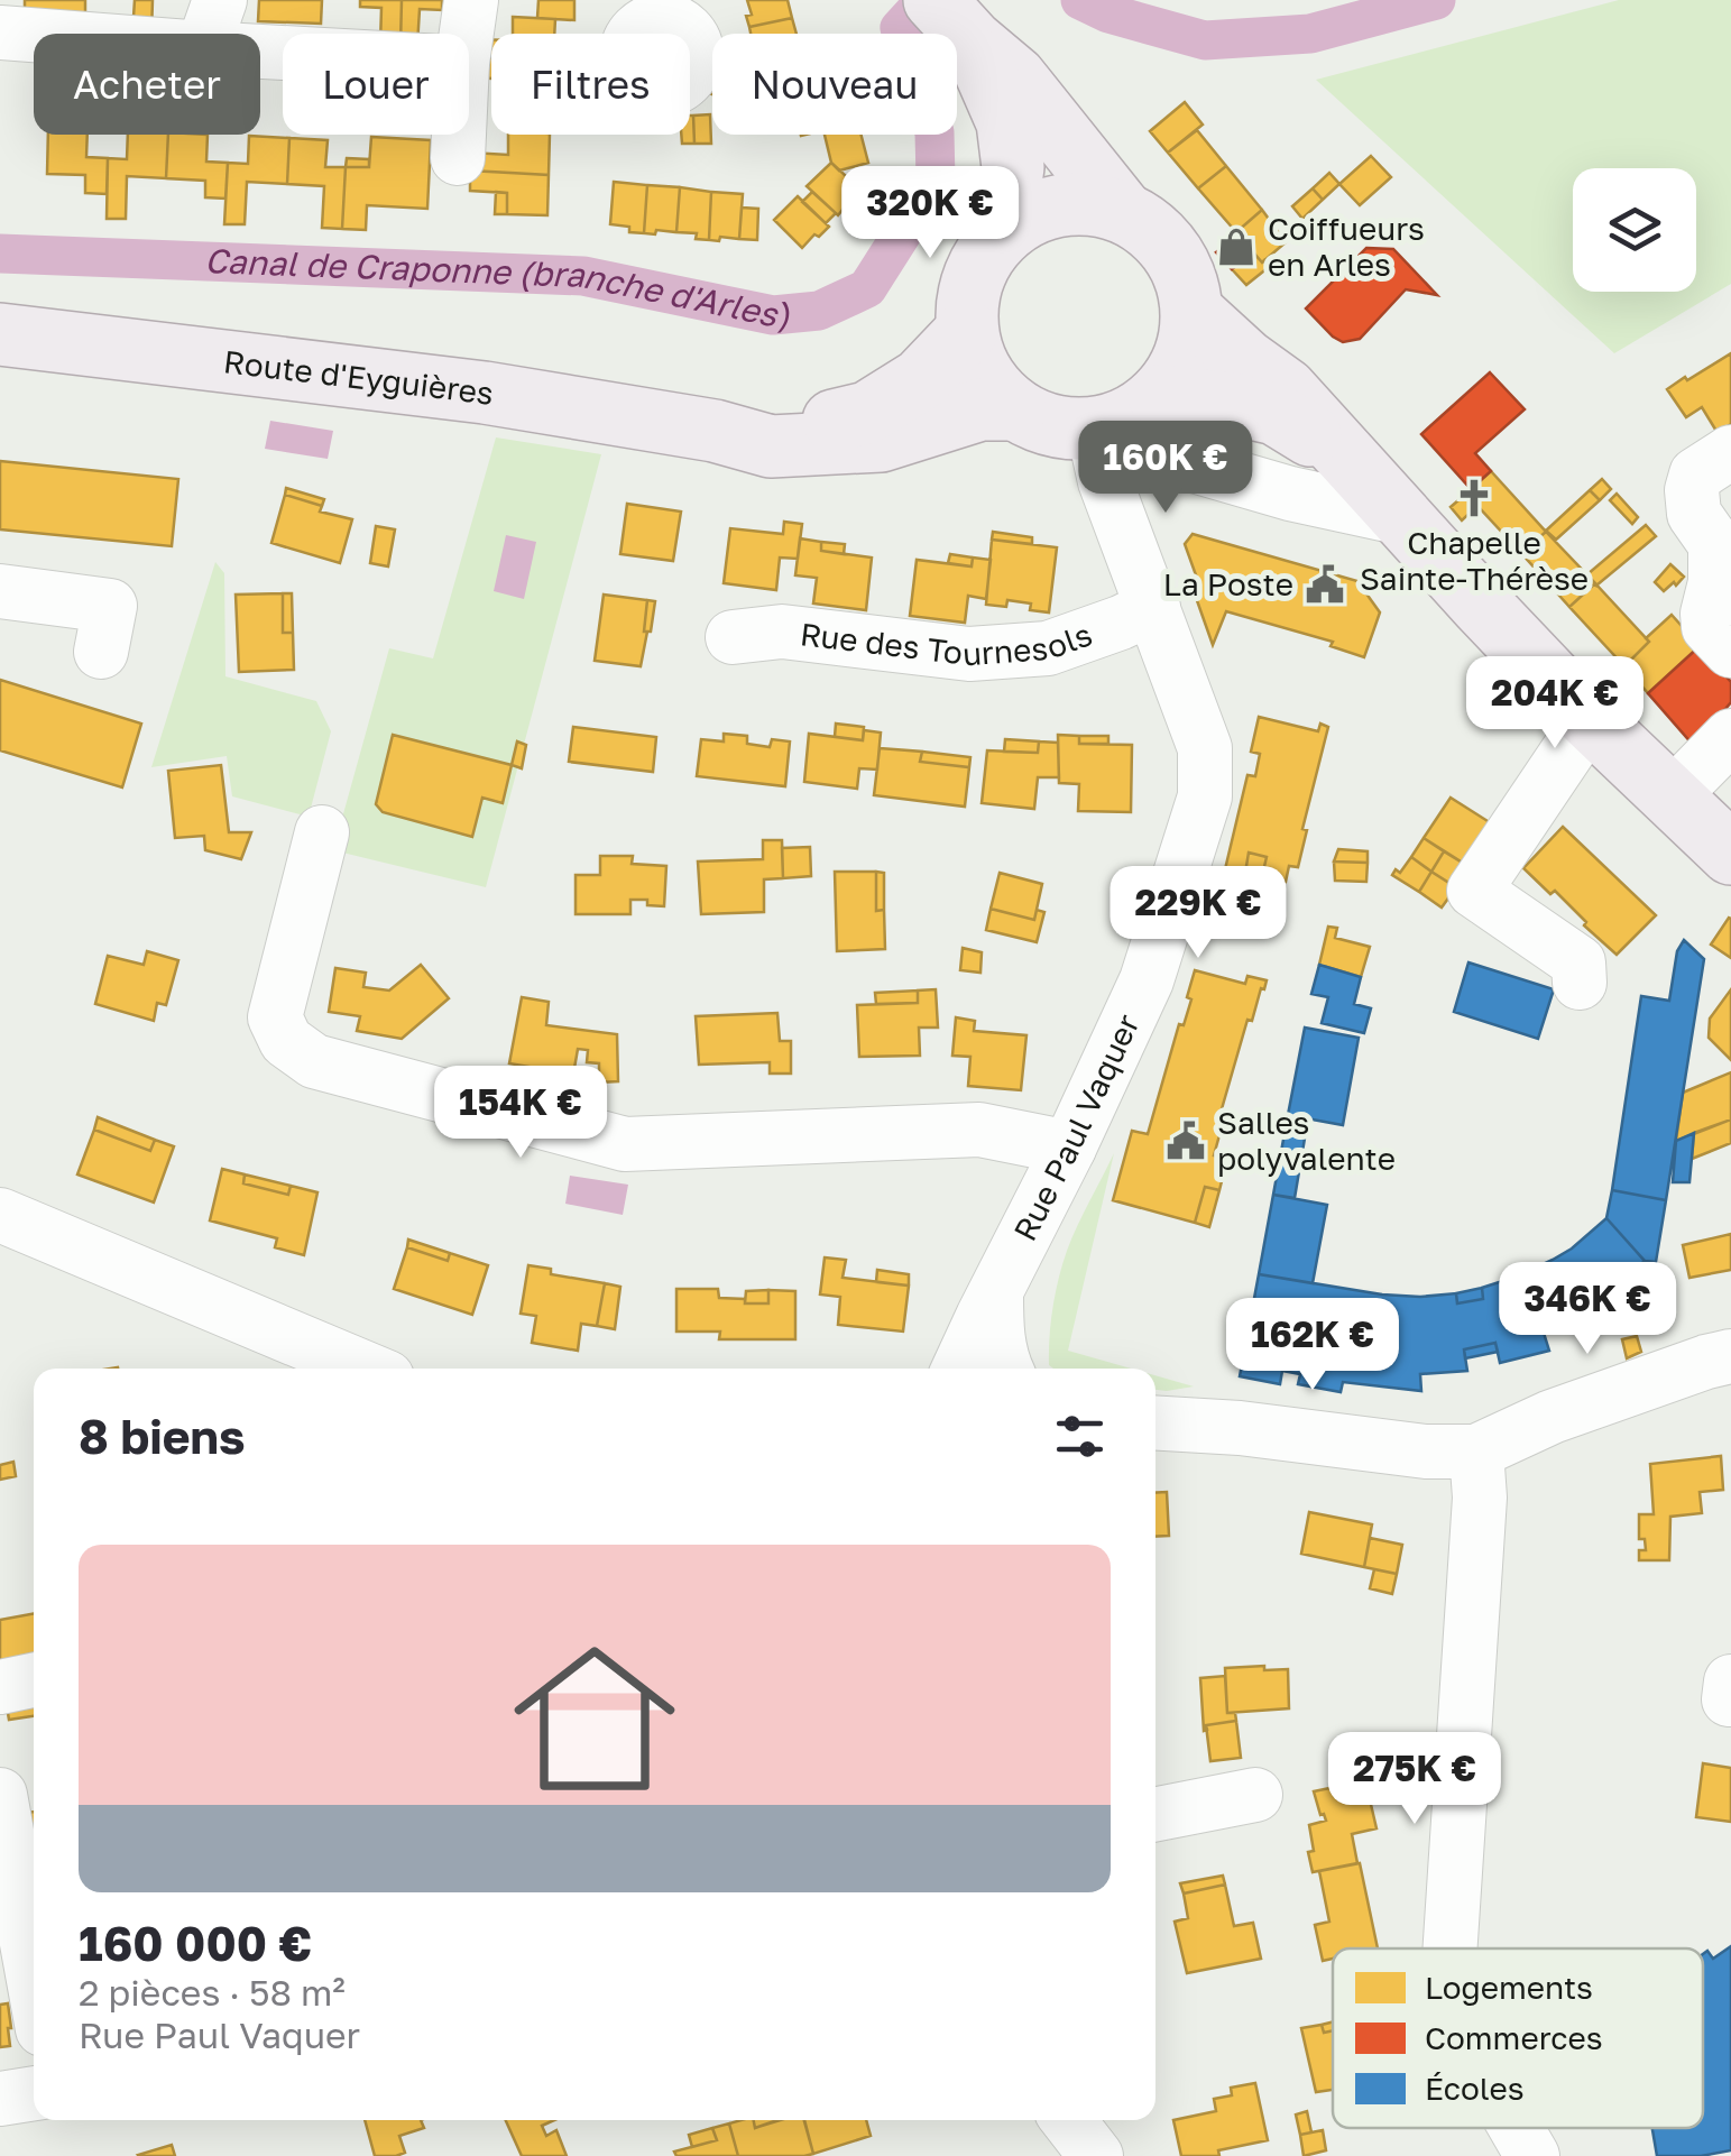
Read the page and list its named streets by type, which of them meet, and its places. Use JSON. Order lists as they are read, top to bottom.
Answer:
{
  "streets": {
    "main road": ["Route d'Eyguières"],
    "street": ["Rue des Tournesols", "Rue Paul Vaquer"]
  },
  "crossings": [
    ["Route d'Eyguières", "Rue Paul Vaquer"],
    ["Rue des Tournesols", "Rue Paul Vaquer"]
  ],
  "water": ["Canal de Craponne (branche d'Arles)"],
  "places": {
    "shop": ["Coiffueurs en Arles"],
    "church": ["Chapelle Sainte-Thérèse"],
    "public building": ["La Poste", "Salles polyvalente"]
  },
  "legend": ["Logements", "Commerces", "Écoles"],
  "page": {
    "chip": [
      "Acheter",
      "Louer",
      "Filtres",
      "Nouveau"
    ],
    "price": [
      "320K €",
      "160K €",
      "204K €",
      "229K €",
      "154K €",
      "346K €",
      "162K €",
      "275K €"
    ],
    "heading": "8 biens",
    "list": [
      {
        "name": "160 000 €",
        "note": "2 pièces · 58 m² · Rue Paul Vaquer"
      }
    ]
  }
}
